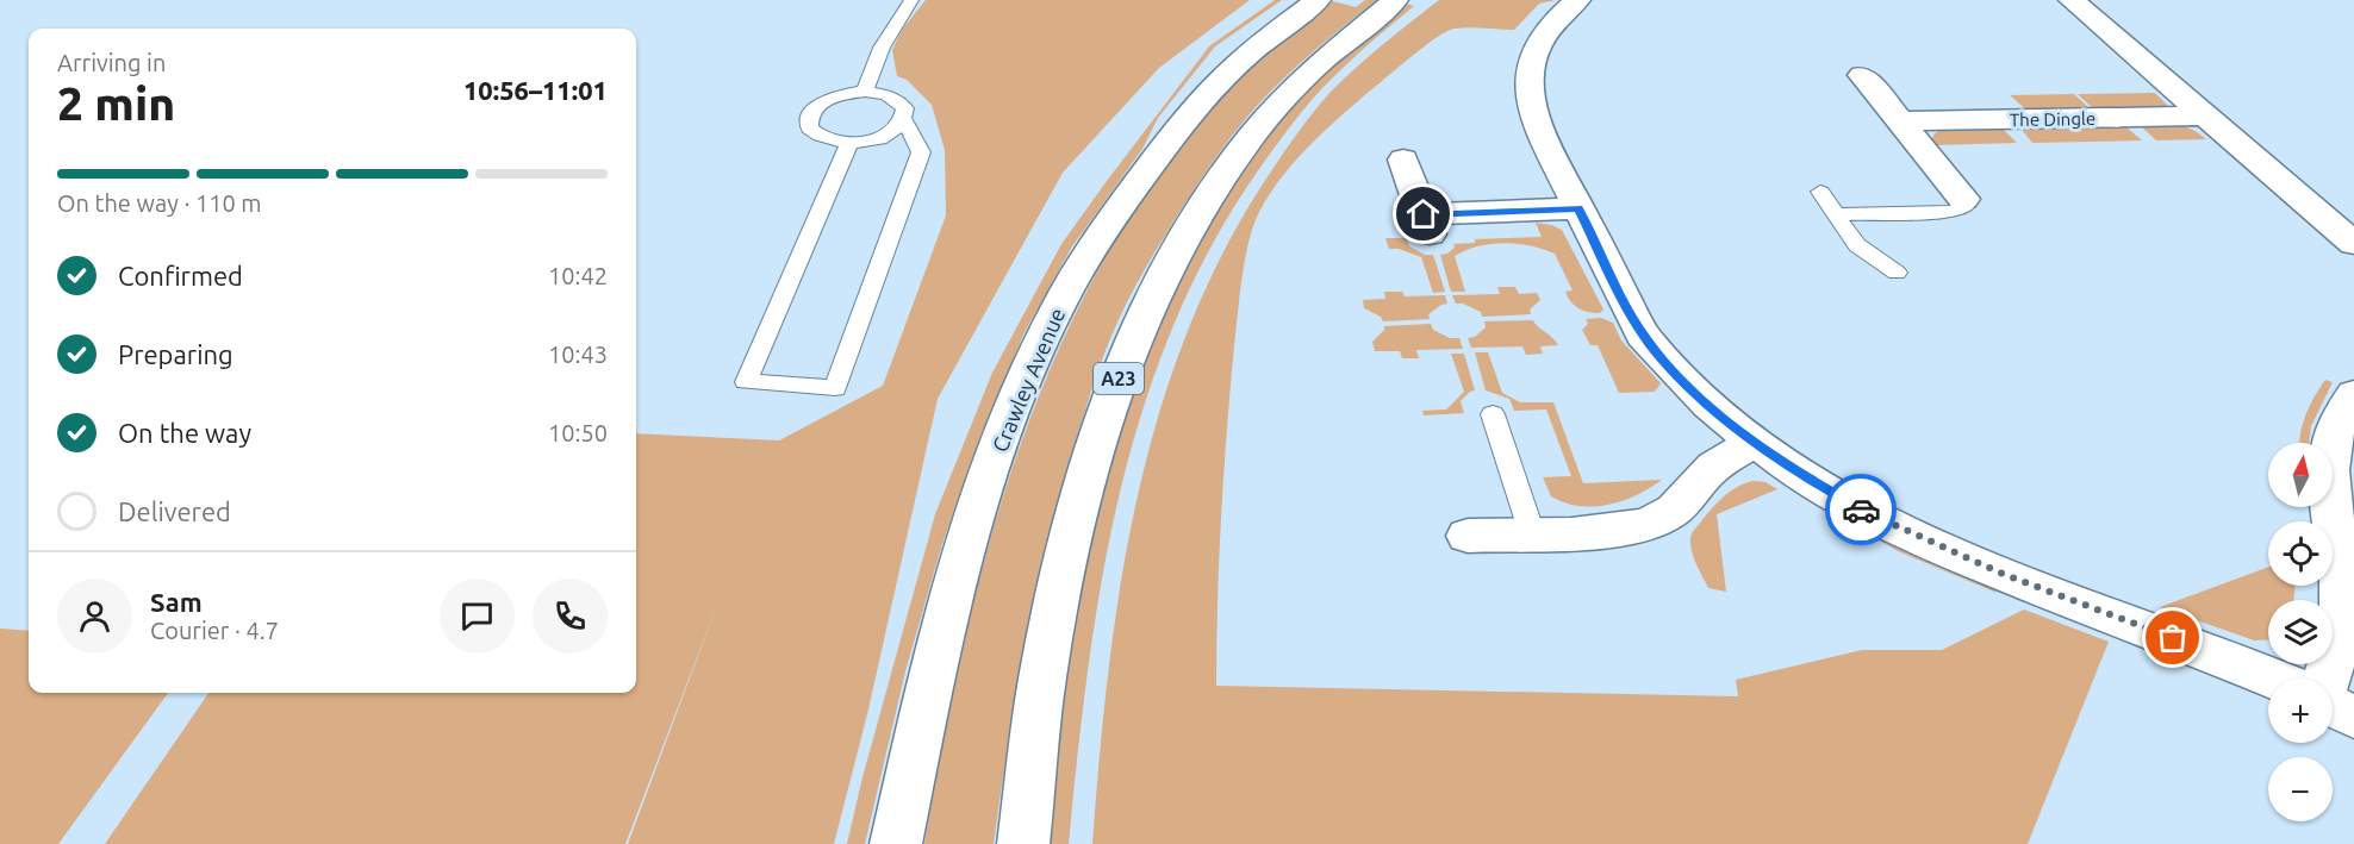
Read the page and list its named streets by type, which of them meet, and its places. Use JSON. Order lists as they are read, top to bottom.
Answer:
{
  "streets": {
    "street": ["The Dingle", "A23", "Crawley Avenue"]
  },
  "north": "top",
  "page": {
    "heading": ["2 min", "Arriving in", "10:56–11:01"],
    "panel": ["Sam", "Courier · 4.7"],
    "bar": "On the way · 110 m",
    "list": [
      ["Confirmed", "10:42"],
      ["Preparing", "10:43"],
      ["On the way", "10:50"],
      "Delivered"
    ],
    "map_buttons": ["+", "−"]
  }
}
